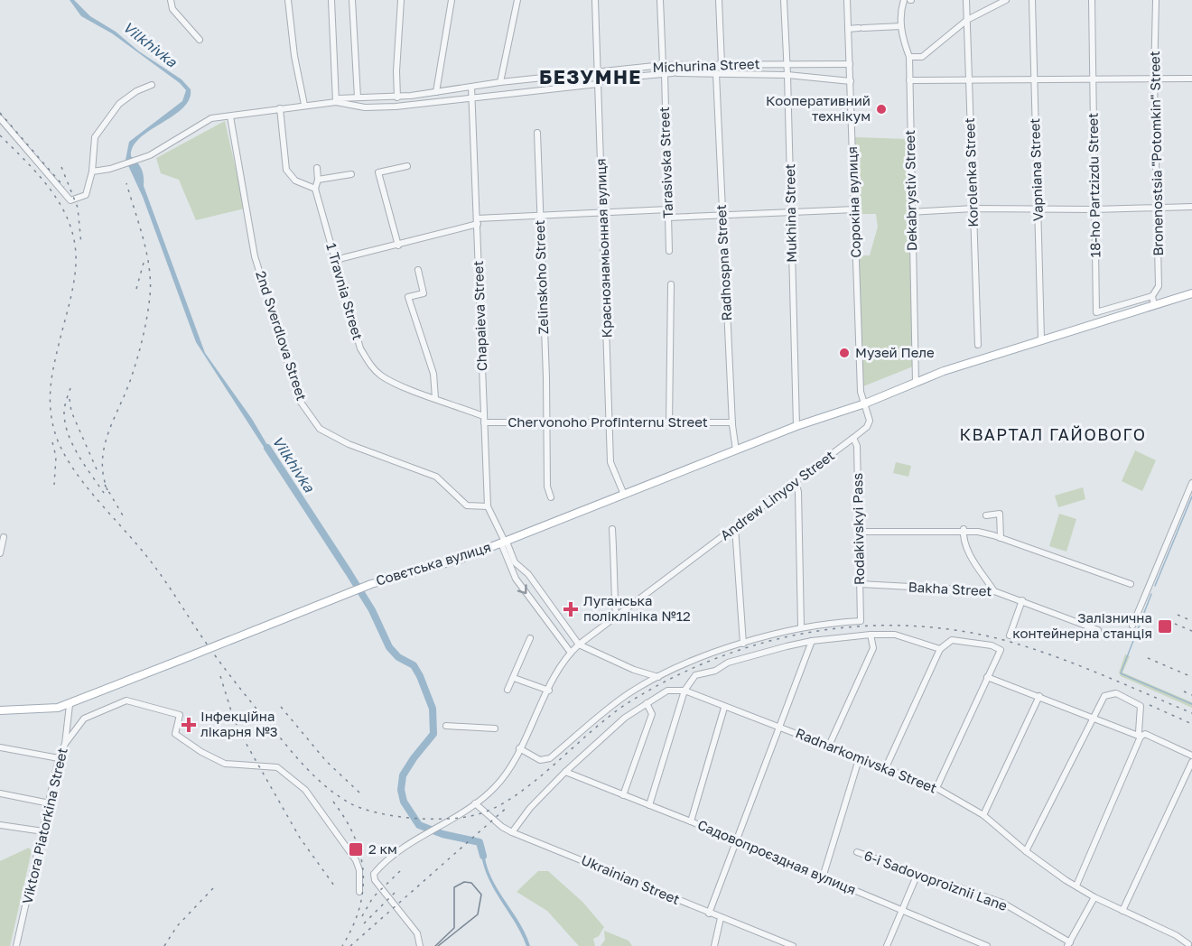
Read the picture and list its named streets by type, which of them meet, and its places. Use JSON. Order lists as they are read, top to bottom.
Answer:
{
  "streets": {
    "main road": ["Совєтська вулиця"],
    "street": [
      "Michurina Street",
      "Bronenostsia \"Potomkin\" Street",
      "Tarasivska Street",
      "Vapniana Street",
      "Korolenka Street",
      "18-ho Partzizdu Street",
      "Dekabrystiv Street",
      "Сорокіна вулиця",
      "Mukhina Street",
      "Краснознамьонная вулиця",
      "Radhospna Street",
      "Zelinskoho Street",
      "1 Travnia Street",
      "Chapaieva Street",
      "2nd Sverdlova Street",
      "Chervonoho Profinternu Street",
      "Andrew Linyov Street",
      "Rodakivskyi Pass",
      "Bakha Street",
      "Radnarkomivska Street",
      "Viktora Piatorkina Street",
      "Садовопроєздная вулиця",
      "Ukrainian Street",
      "6-i Sadovoproiznii Lane"
    ]
  },
  "crossings": [
    ["Michurina Street", "Tarasivska Street"],
    ["Michurina Street", "Сорокіна вулиця"],
    ["Michurina Street", "Mukhina Street"],
    ["Michurina Street", "Краснознамьонная вулиця"],
    ["Michurina Street", "Radhospna Street"],
    ["Michurina Street", "Chapaieva Street"],
    ["Michurina Street", "2nd Sverdlova Street"],
    ["Bronenostsia \"Potomkin\" Street", "18-ho Partzizdu Street"],
    ["Сорокіна вулиця", "Andrew Linyov Street"],
    ["Сорокіна вулиця", "Совєтська вулиця"],
    ["Mukhina Street", "Совєтська вулиця"],
    ["Краснознамьонная вулиця", "Chervonoho Profinternu Street"],
    ["Краснознамьонная вулиця", "Совєтська вулиця"],
    ["Radhospna Street", "Chervonoho Profinternu Street"],
    ["Radhospna Street", "Совєтська вулиця"],
    ["Zelinskoho Street", "Chervonoho Profinternu Street"],
    ["1 Travnia Street", "Chapaieva Street"],
    ["1 Travnia Street", "Chervonoho Profinternu Street"],
    ["Chapaieva Street", "2nd Sverdlova Street"],
    ["Chapaieva Street", "Chervonoho Profinternu Street"],
    ["Chapaieva Street", "Andrew Linyov Street"],
    ["Chapaieva Street", "Совєтська вулиця"],
    ["Andrew Linyov Street", "Rodakivskyi Pass"],
    ["Andrew Linyov Street", "Совєтська вулиця"],
    ["Andrew Linyov Street", "Ukrainian Street"],
    ["Rodakivskyi Pass", "Bakha Street"],
    ["Совєтська вулиця", "Viktora Piatorkina Street"]
  ],
  "districts": ["БЕЗУМНЕ", "КВАРТАЛ ГАЙОВОГО"],
  "water": ["Vilkhivka"],
  "places": {
    "other": ["Кооперативний технікум", "Музей Пеле"],
    "health": ["Луганська поліклініка №12", "Інфекційна лікарня №3"],
    "transit": ["Залізнична контейнерна станція", "2 км"]
  }
}
